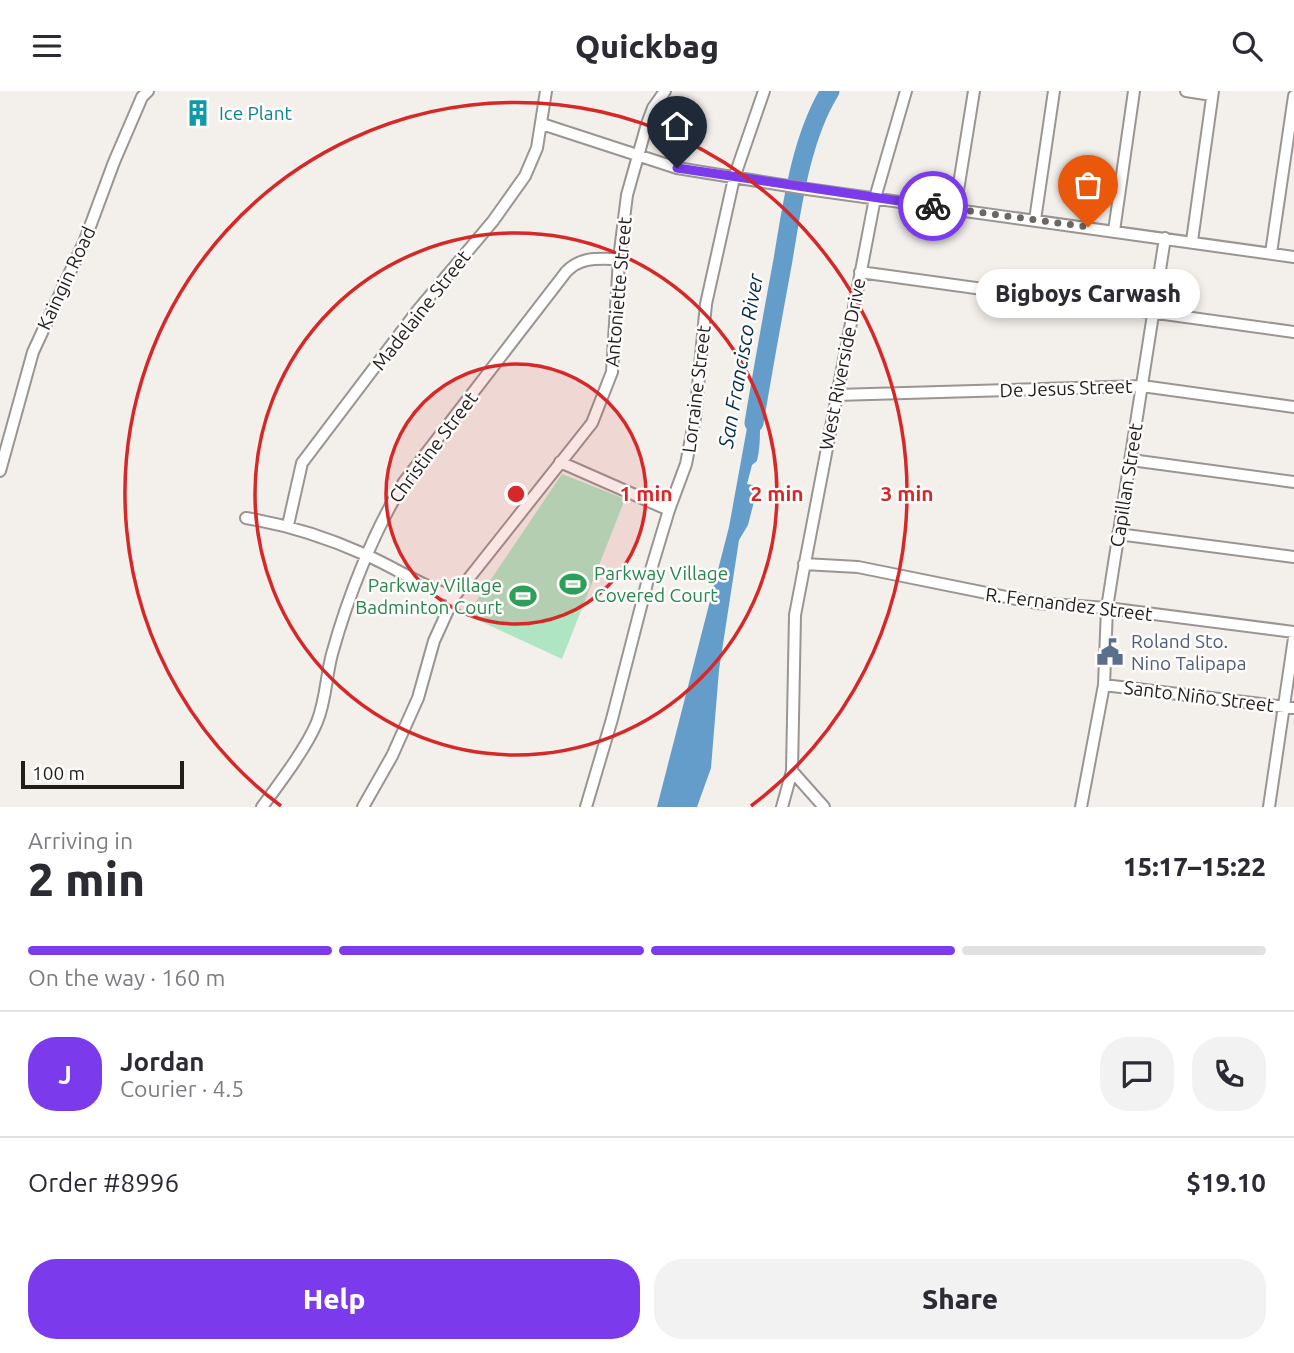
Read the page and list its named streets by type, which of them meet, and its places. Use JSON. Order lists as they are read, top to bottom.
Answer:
{
  "streets": {
    "street": [
      "Kaingin Road",
      "Antoniette Street",
      "Madelaine Street",
      "West Riverside Drive",
      "De Jesus Street",
      "Lorraine Street",
      "Christine Street",
      "Capillan Street",
      "R. Fernandez Street",
      "Santo Niño Street"
    ]
  },
  "crossings": [
    ["Antoniette Street", "Christine Street"],
    ["West Riverside Drive", "De Jesus Street"],
    ["West Riverside Drive", "R. Fernandez Street"],
    ["De Jesus Street", "Capillan Street"],
    ["Capillan Street", "R. Fernandez Street"],
    ["Capillan Street", "Santo Niño Street"]
  ],
  "water": ["San Francisco River"],
  "places": {
    "building": ["Ice Plant"],
    "other": ["Bigboys Carwash"],
    "sports": ["Parkway Village Covered Court", "Parkway Village Badminton Court"],
    "public building": ["Roland Sto. Nino Talipapa"]
  },
  "scale_bar": "100 m",
  "page": {
    "header": "Quickbag",
    "bubble": "Bigboys Carwash",
    "scale": "100 m",
    "heading": ["2 min", "Arriving in", "15:17–15:22"],
    "panel": [
      "Jordan",
      "Courier · 4.5",
      "Order #8996",
      "$19.10"
    ],
    "bar": "On the way · 160 m",
    "round": "J",
    "buttons": ["Help", "Share"]
  },
  "rings": ["1 min", "2 min", "3 min"]
}
